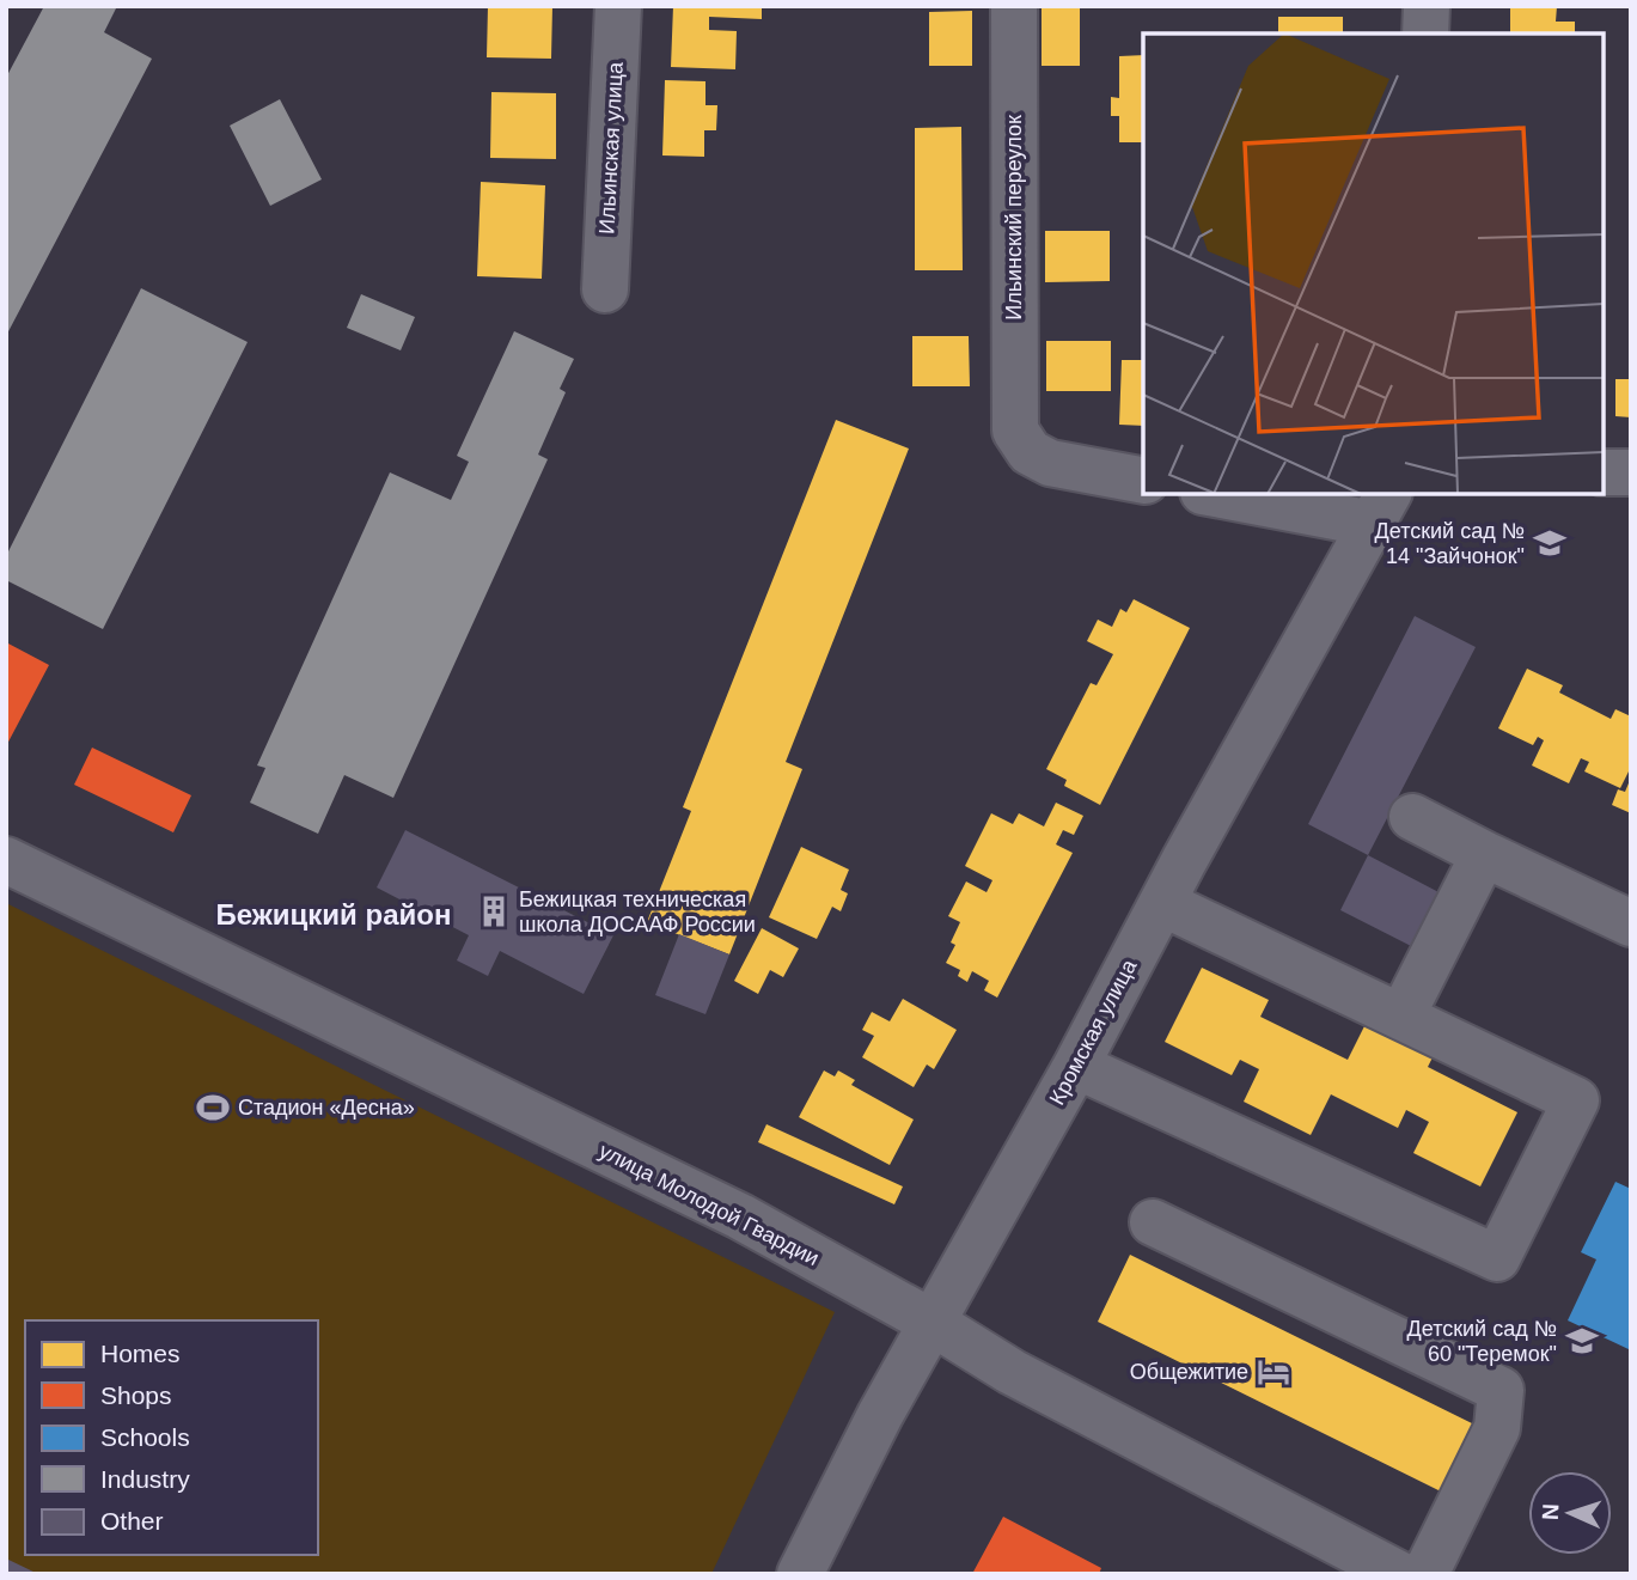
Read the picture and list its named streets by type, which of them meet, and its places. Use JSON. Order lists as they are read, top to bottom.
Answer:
{
  "streets": {
    "street": [
      "Ильинская улица",
      "Ильинский переулок",
      "Кромская улица",
      "улица Молодой Гвардии"
    ]
  },
  "crossings": [
    ["Кромская улица", "улица Молодой Гвардии"]
  ],
  "districts": ["Бежицкий район"],
  "places": {
    "school or university": ["Детский сад № 14 \"Зайчонок\"", "Детский сад № 60 \"Теремок\""],
    "building": ["Бежицкая техническая школа ДОСААФ России"],
    "sports": ["Стадион «Десна»"],
    "hotel": ["Общежитие"]
  },
  "legend": [
    "Homes",
    "Shops",
    "Schools",
    "Industry",
    "Other"
  ],
  "north": "left"
}
